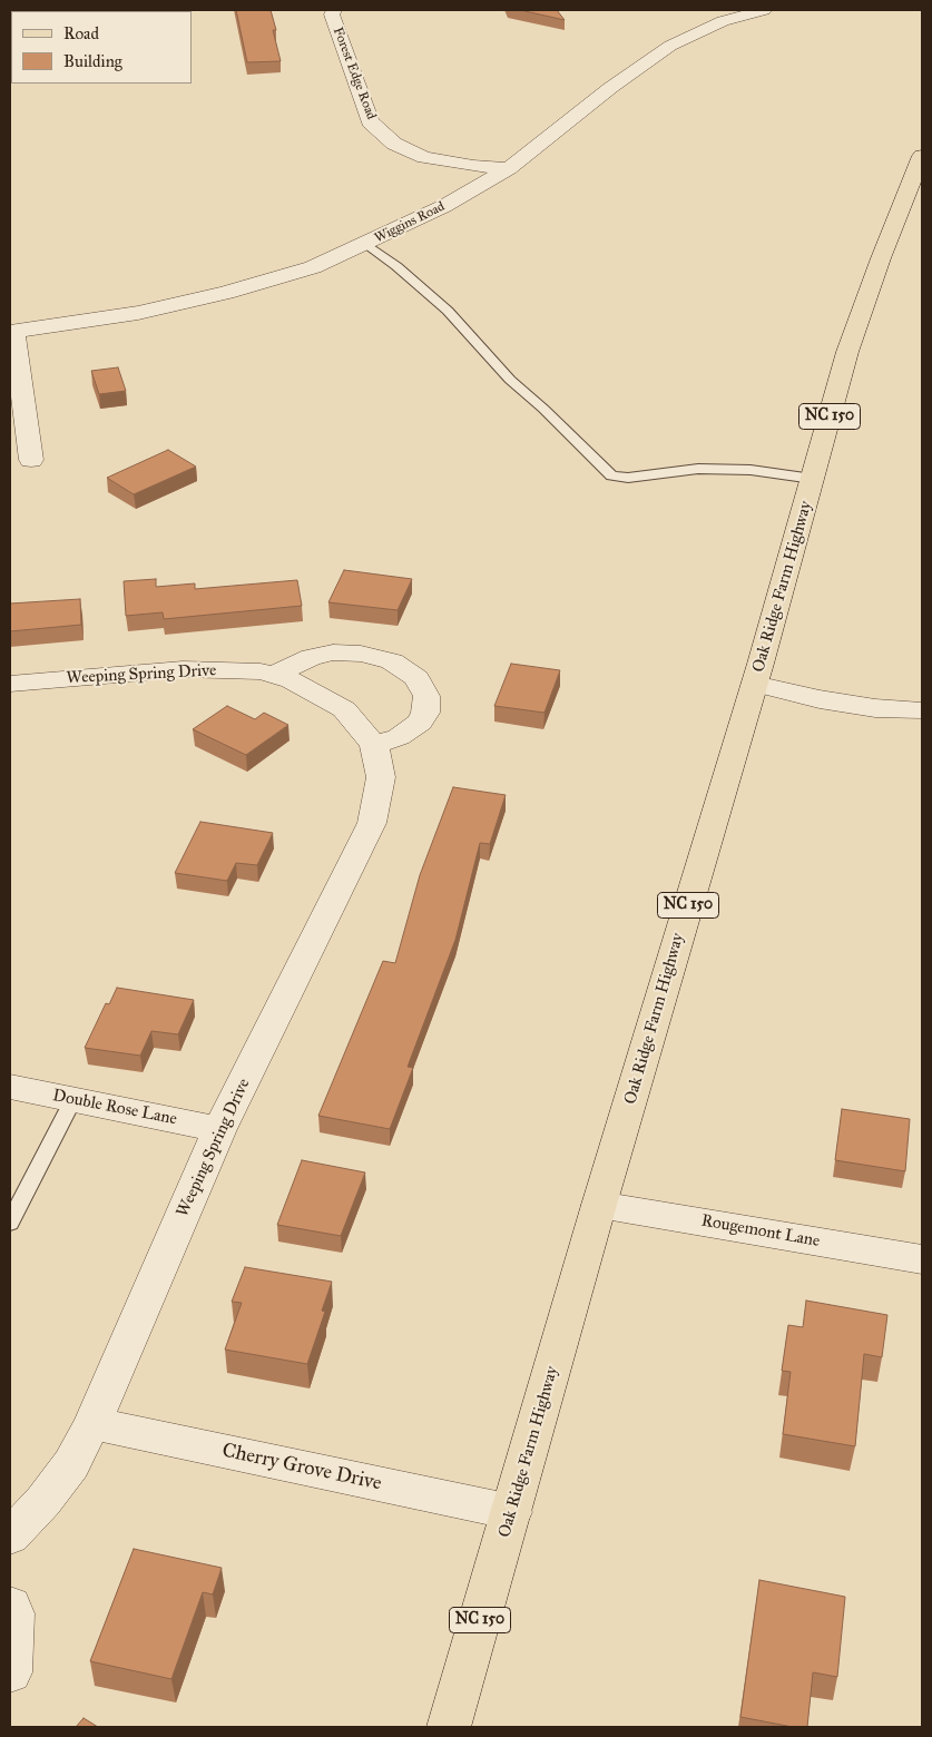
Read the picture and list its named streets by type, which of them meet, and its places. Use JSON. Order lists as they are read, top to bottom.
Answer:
{
  "streets": {
    "main road": ["NC 150", "Oak Ridge Farm Highway"],
    "street": [
      "Forest Edge Road",
      "Wiggins Road",
      "Weeping Spring Drive",
      "Double Rose Lane",
      "Rougemont Lane",
      "Cherry Grove Drive"
    ]
  },
  "crossings": [
    ["Forest Edge Road", "Wiggins Road"],
    ["Oak Ridge Farm Highway", "Rougemont Lane"],
    ["Oak Ridge Farm Highway", "Cherry Grove Drive"],
    ["Weeping Spring Drive", "Double Rose Lane"],
    ["Weeping Spring Drive", "Cherry Grove Drive"]
  ],
  "legend": ["Road", "Building"]
}
